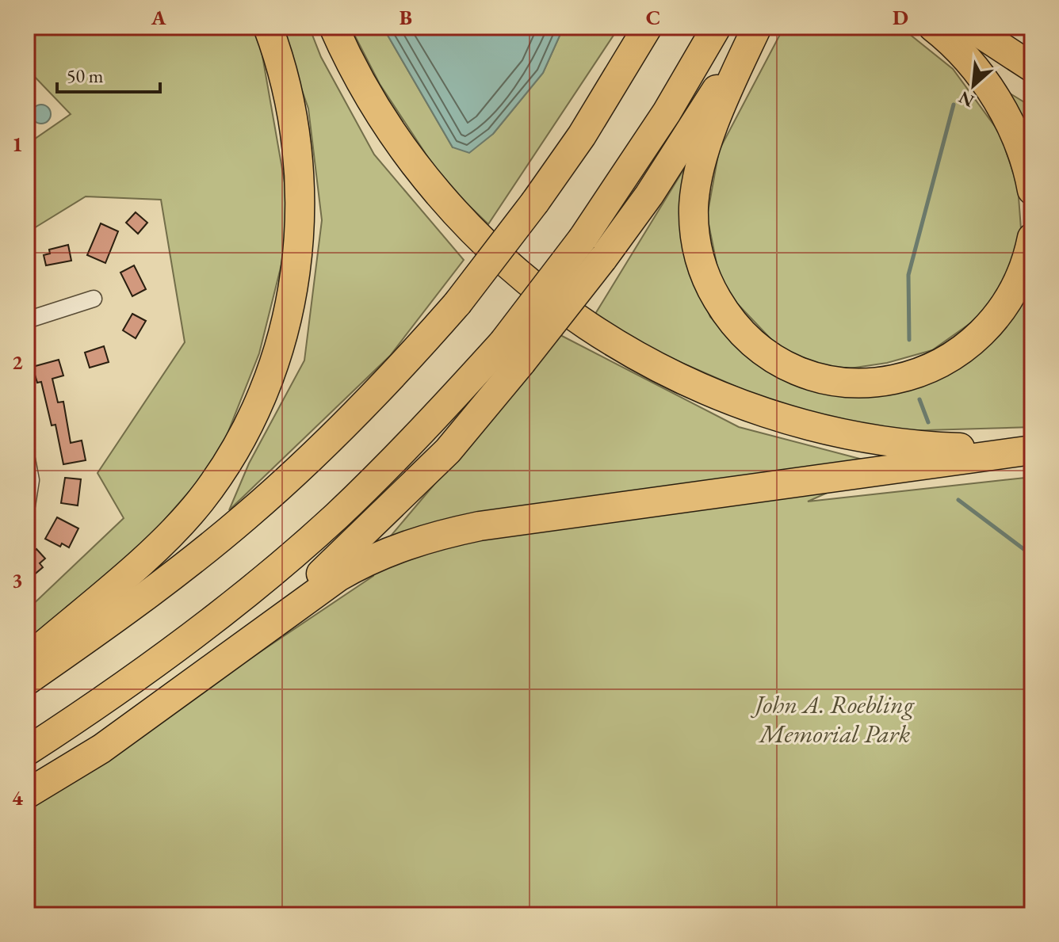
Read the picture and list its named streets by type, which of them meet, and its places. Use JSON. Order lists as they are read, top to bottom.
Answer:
{
  "parks": ["John A. Roebling Memorial Park"],
  "scale_bar": "50 m",
  "north": "bottom left",
  "grid": {
    "columns": [
      "A",
      "B",
      "C",
      "D"
    ],
    "rows": [
      "1",
      "2",
      "3",
      "4"
    ]
  }
}
